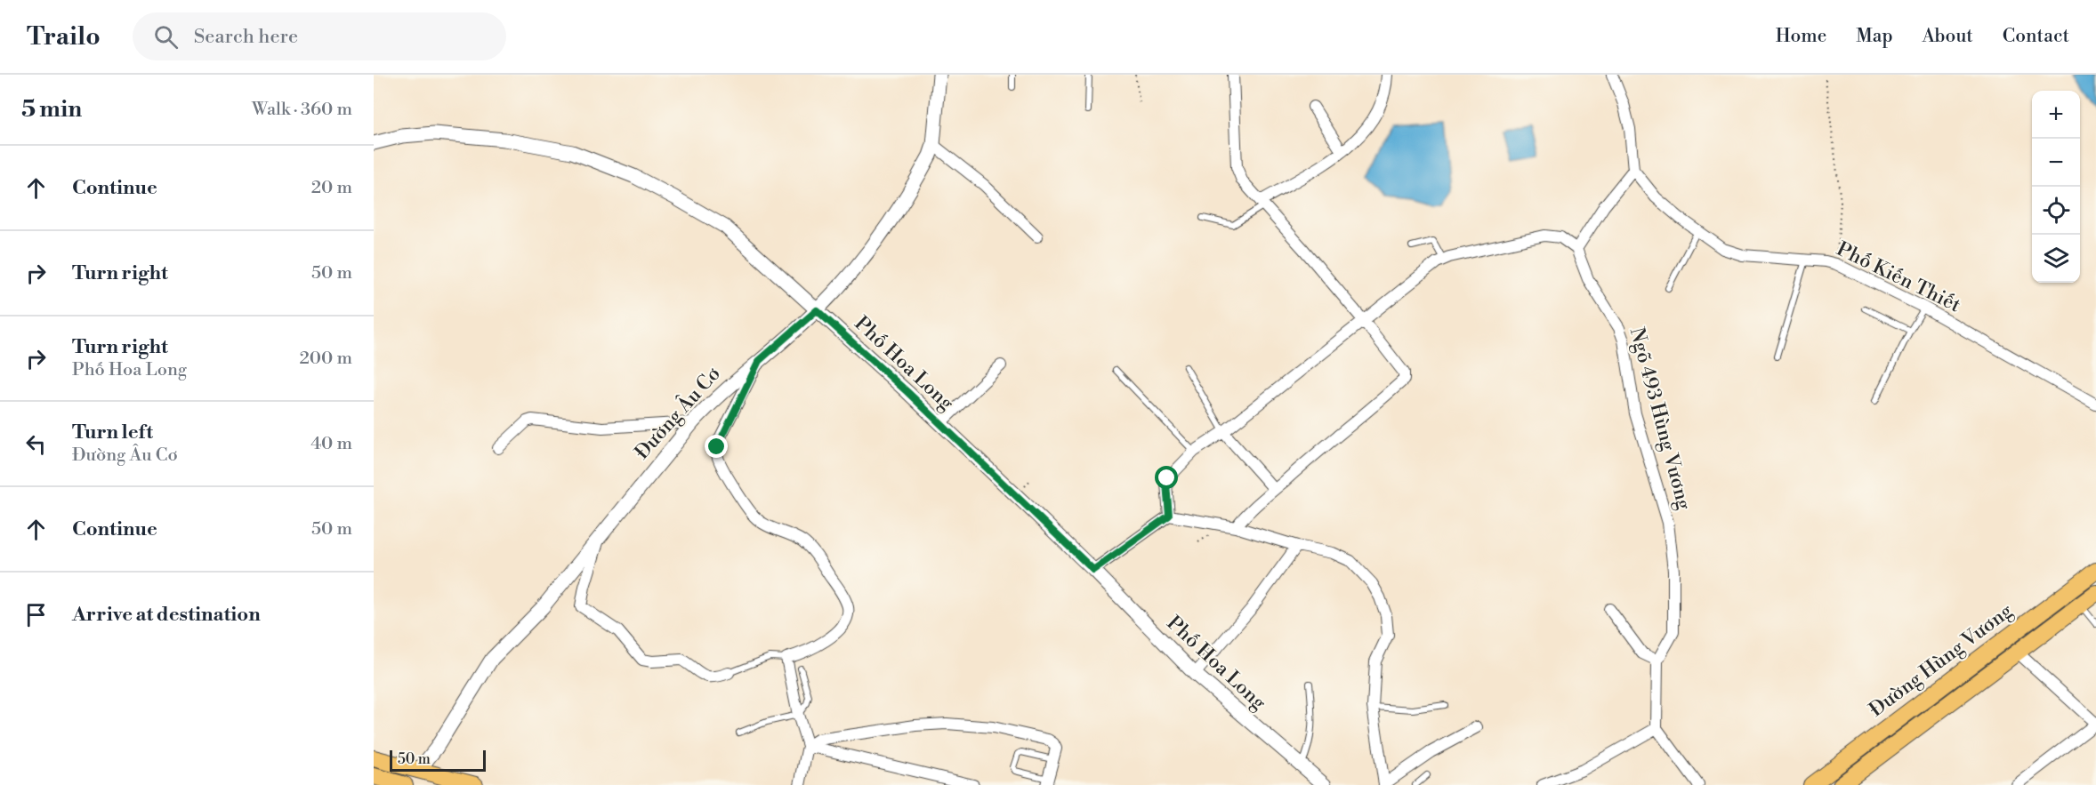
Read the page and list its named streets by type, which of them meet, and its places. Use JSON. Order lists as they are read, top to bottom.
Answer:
{
  "streets": {
    "main road": ["Đường Hùng Vương"],
    "street": [
      "Phố Kiến Thiết",
      "Phố Hoa Long",
      "Đường Âu Cơ",
      "Ngõ 493 Hùng Vương"
    ]
  },
  "crossings": [
    ["Phố Hoa Long", "Đường Âu Cơ"]
  ],
  "scale_bar": "50 m",
  "page": {
    "header": "Trailo",
    "search": "Search here",
    "nav": [
      "Home",
      "Map",
      "About",
      "Contact"
    ],
    "heading": ["5 min", "Walk · 360 m"],
    "map_buttons": ["+", "−"],
    "list": [
      ["Continue", "20 m"],
      ["Turn right", "50 m"],
      ["Turn right", "Phố Hoa Long", "200 m"],
      ["Turn left", "Đường Âu Cơ", "40 m"],
      ["Continue", "50 m"],
      "Arrive at destination"
    ],
    "scale": "50 m"
  }
}
